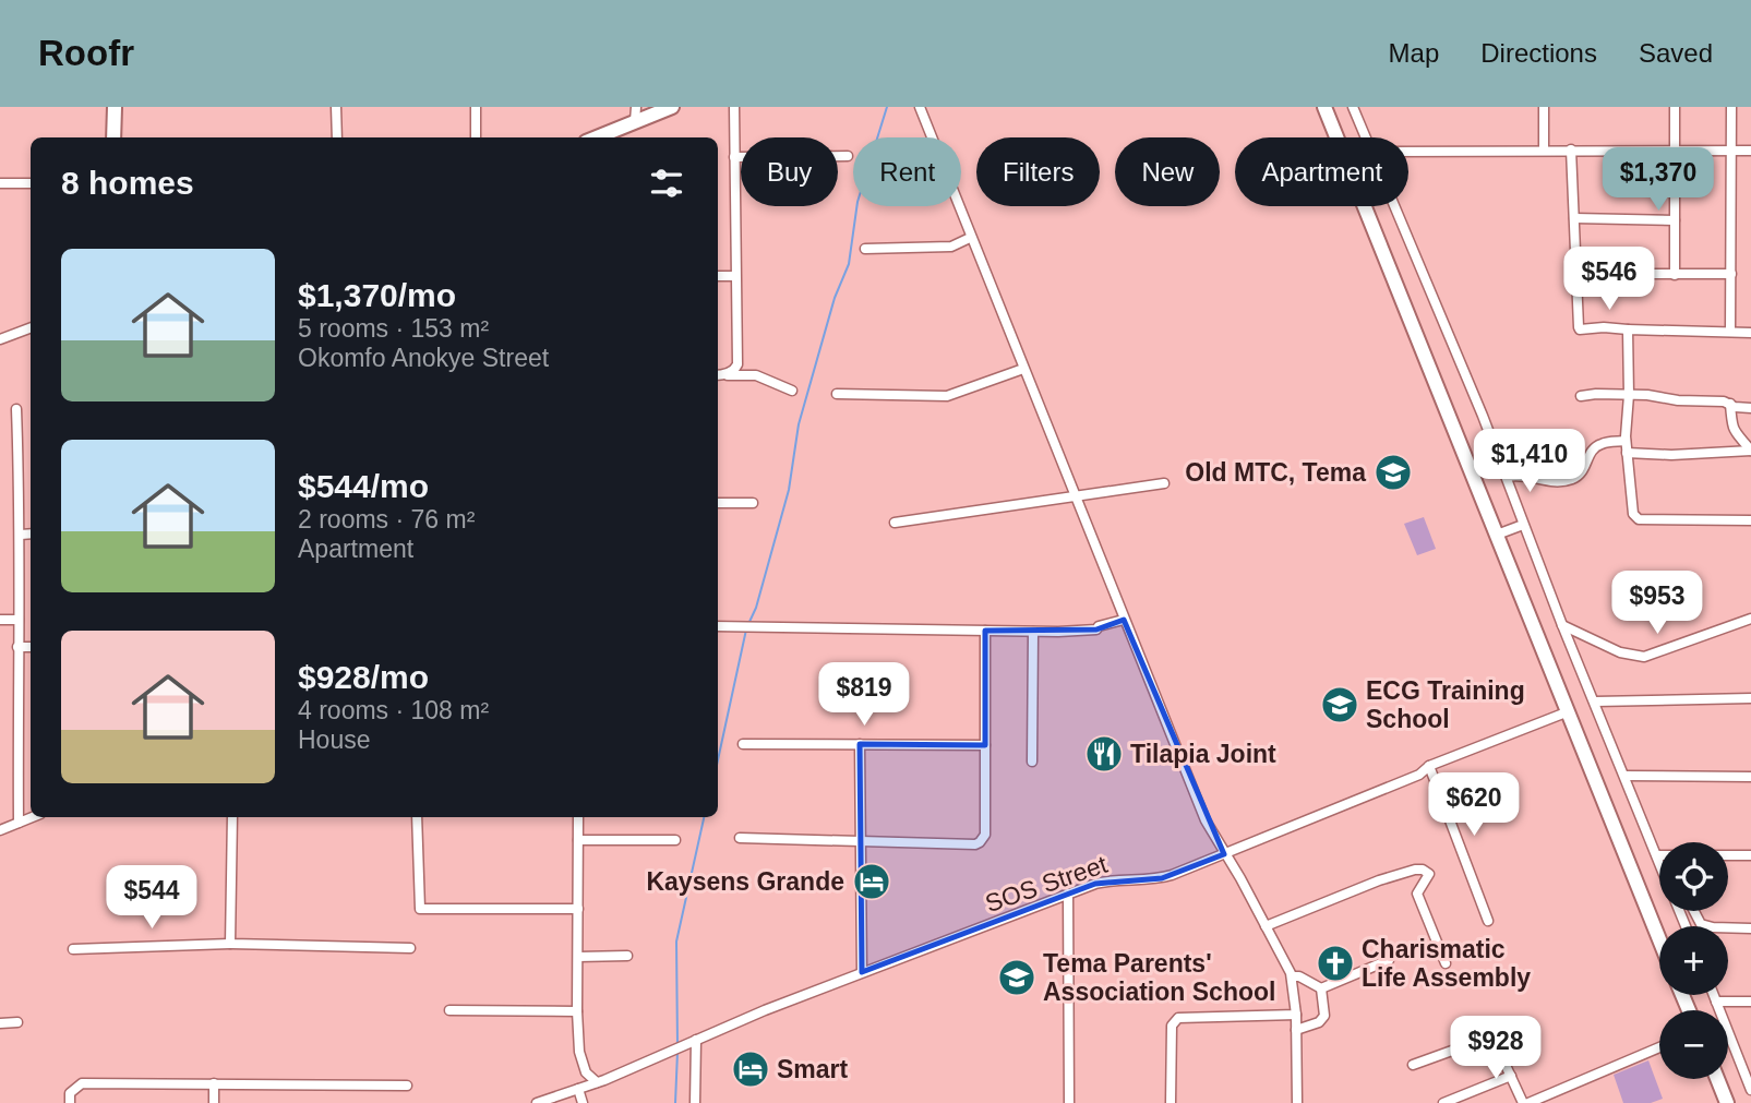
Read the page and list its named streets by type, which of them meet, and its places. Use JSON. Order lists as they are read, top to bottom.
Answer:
{
  "streets": {
    "street": ["SOS Street"]
  },
  "places": {
    "school or university": ["Old MTC, Tema", "ECG Training School", "Tema Parents' Association School"],
    "restaurant": ["Tilapia Joint"],
    "hotel": ["Kaysens Grande", "Smart"],
    "church": ["Charismatic Life Assembly"]
  },
  "page": {
    "header": "Roofr",
    "nav": ["Map", "Directions", "Saved"],
    "chip": [
      "Buy",
      "Rent",
      "Filters",
      "New",
      "Apartment"
    ],
    "heading": "8 homes",
    "price": [
      "$1,370",
      "$546",
      "$1,410",
      "$953",
      "$819",
      "$620",
      "$544",
      "$928"
    ],
    "list": [
      {
        "name": "$1,370/mo",
        "note": "5 rooms · 153 m² · Okomfo Anokye Street"
      },
      {
        "name": "$544/mo",
        "note": "2 rooms · 76 m² · Apartment"
      },
      {
        "name": "$928/mo",
        "note": "4 rooms · 108 m² · House"
      }
    ],
    "map_buttons": ["+", "−"]
  }
}
